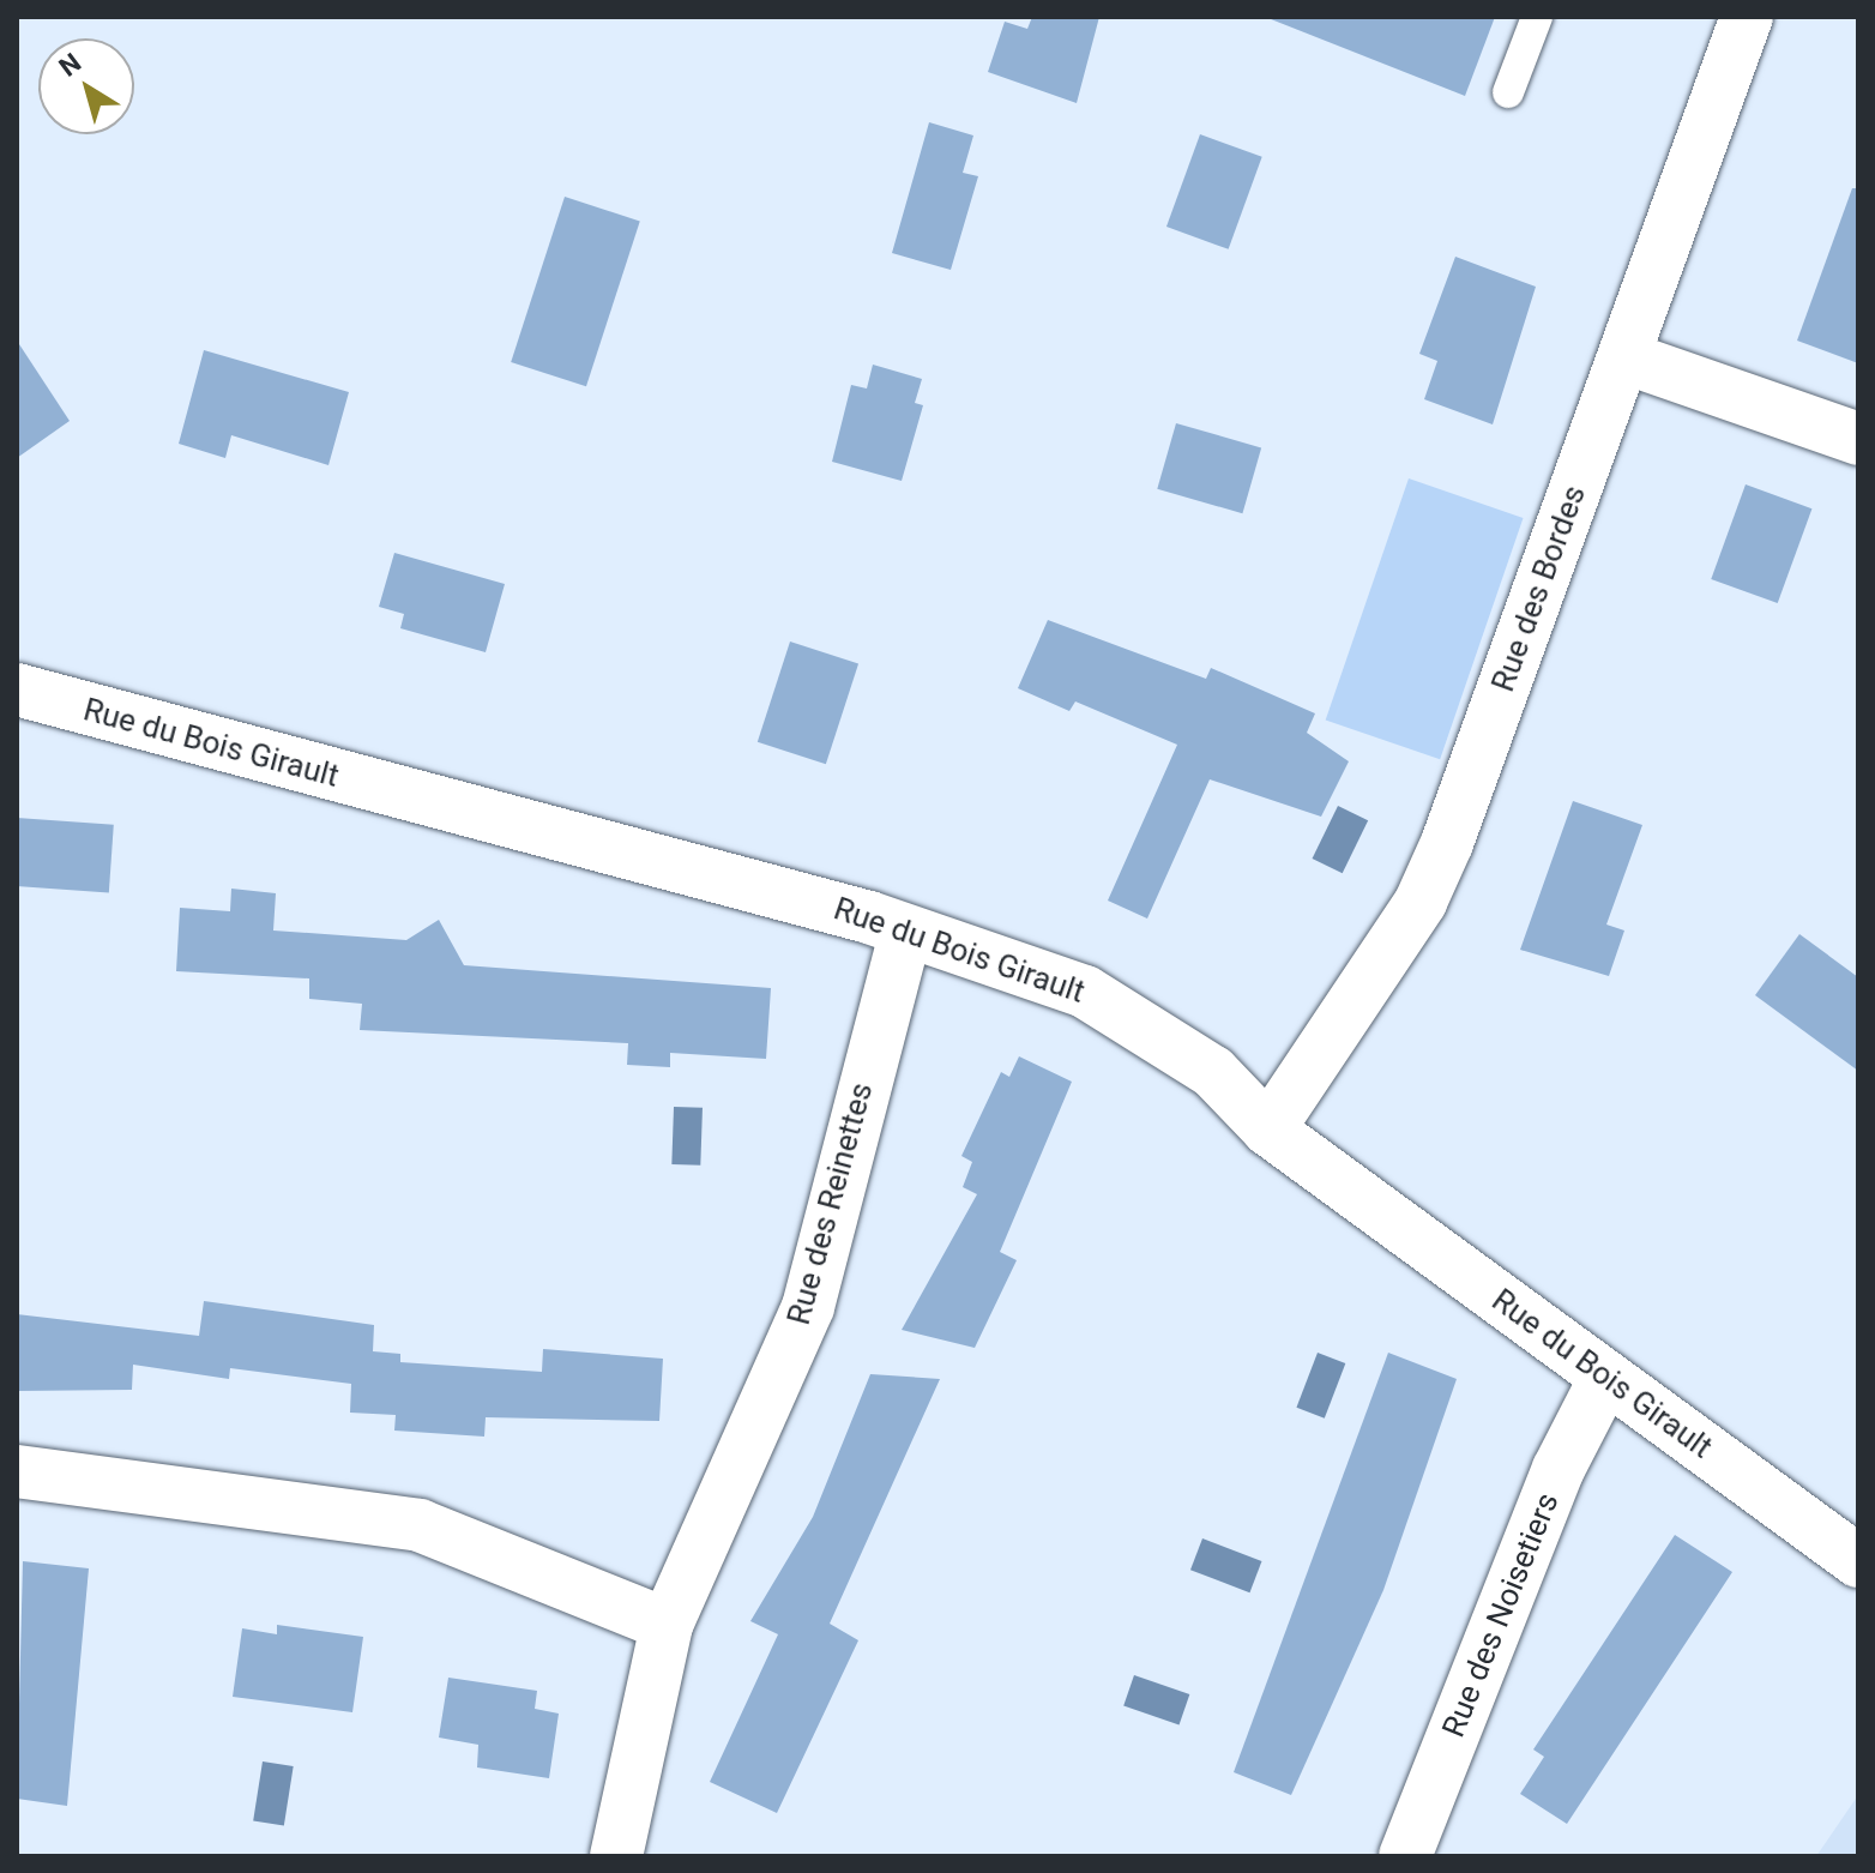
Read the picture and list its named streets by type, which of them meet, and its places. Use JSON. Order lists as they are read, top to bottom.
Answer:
{
  "streets": {
    "street": [
      "Rue des Bordes",
      "Rue du Bois Girault",
      "Rue des Reinettes",
      "Rue des Noisetiers"
    ]
  },
  "crossings": [
    ["Rue des Bordes", "Rue du Bois Girault"],
    ["Rue du Bois Girault", "Rue des Reinettes"],
    ["Rue du Bois Girault", "Rue des Noisetiers"]
  ],
  "north": "top left"
}
